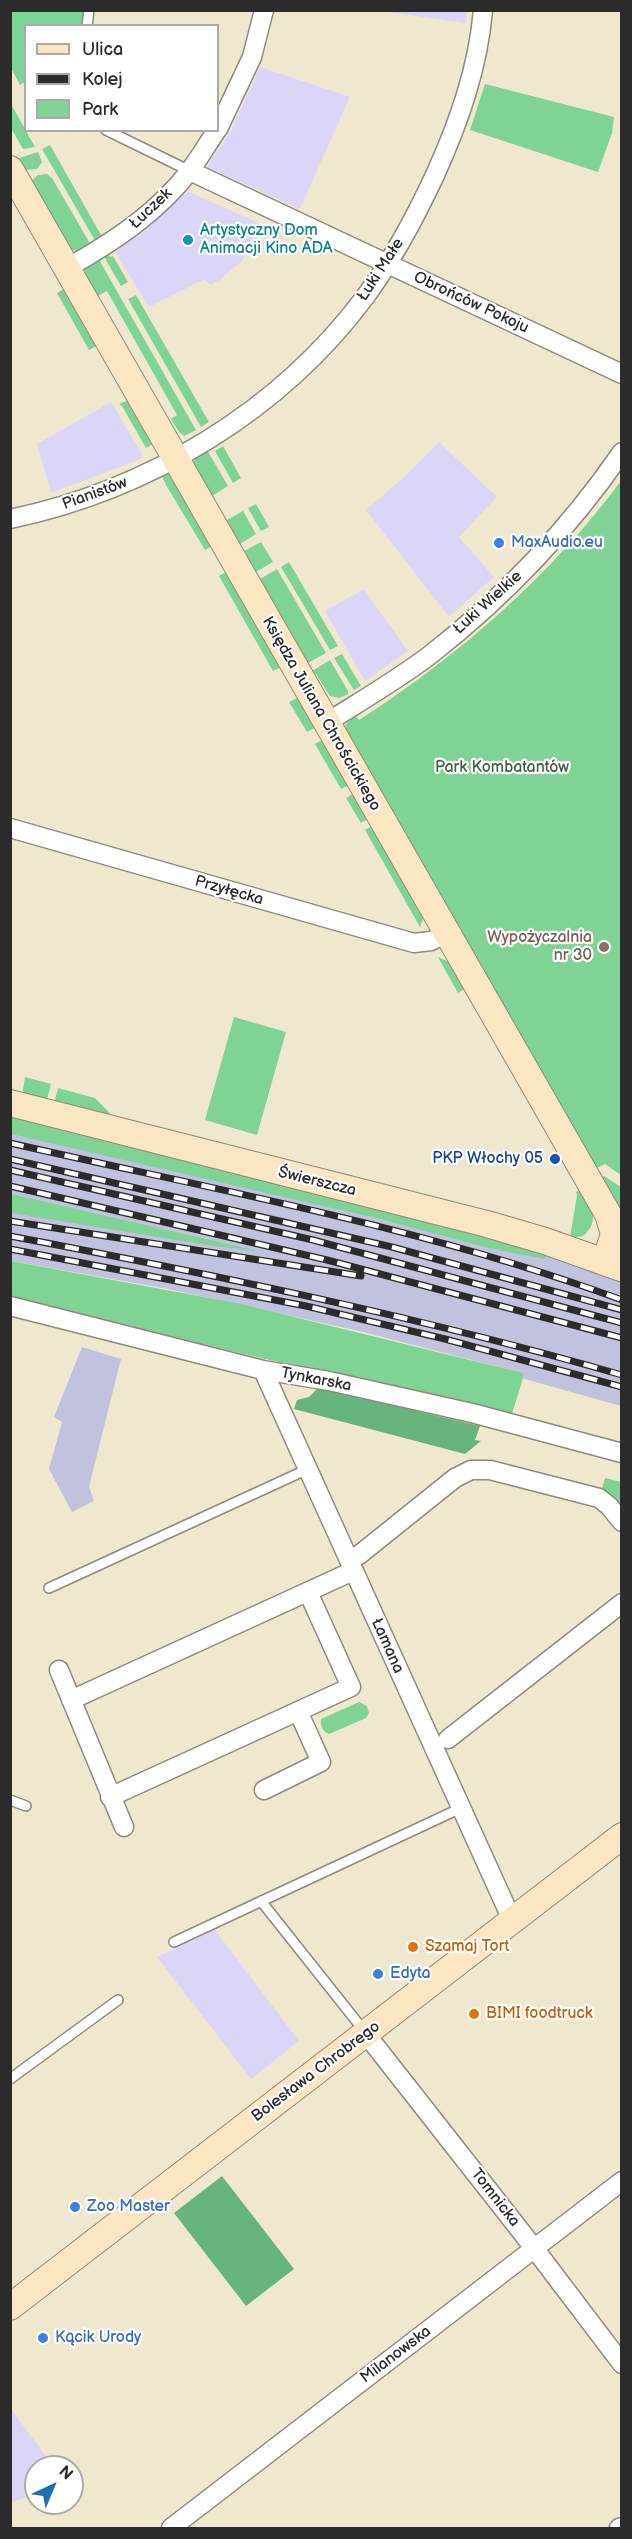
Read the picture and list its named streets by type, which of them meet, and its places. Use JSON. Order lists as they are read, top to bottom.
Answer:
{
  "streets": {
    "street": [
      "Łuczek",
      "Łuki Małe",
      "Obrońców Pokoju",
      "Pianistów",
      "Łuki Wielkie",
      "Księdza Juliana Chrościckiego",
      "Przyłęcka",
      "Świerszcza",
      "Tynkarska",
      "Łamana",
      "Bolesława Chrobrego",
      "Tomnicka",
      "Milanowska"
    ]
  },
  "crossings": [
    ["Łuczek", "Obrońców Pokoju"],
    ["Łuczek", "Księdza Juliana Chrościckiego"],
    ["Łuki Małe", "Obrońców Pokoju"],
    ["Łuki Małe", "Pianistów"],
    ["Łuki Małe", "Księdza Juliana Chrościckiego"],
    ["Pianistów", "Księdza Juliana Chrościckiego"],
    ["Łuki Wielkie", "Księdza Juliana Chrościckiego"],
    ["Księdza Juliana Chrościckiego", "Przyłęcka"],
    ["Księdza Juliana Chrościckiego", "Świerszcza"],
    ["Tynkarska", "Łamana"],
    ["Łamana", "Bolesława Chrobrego"],
    ["Bolesława Chrobrego", "Tomnicka"],
    ["Tomnicka", "Milanowska"]
  ],
  "parks": ["Park Kombatantów"],
  "places": [
    "Artystyczny Dom Animacji Kino ADA",
    "MaxAudio.eu",
    "Wypożyczalnia nr 30",
    "PKP Włochy 05",
    "Szamaj Tort",
    "Edyta",
    "BIMI foodtruck",
    "Zoo Master",
    "Kącik Urody"
  ],
  "legend": ["Ulica", "Kolej", "Park"],
  "north": "top right"
}
